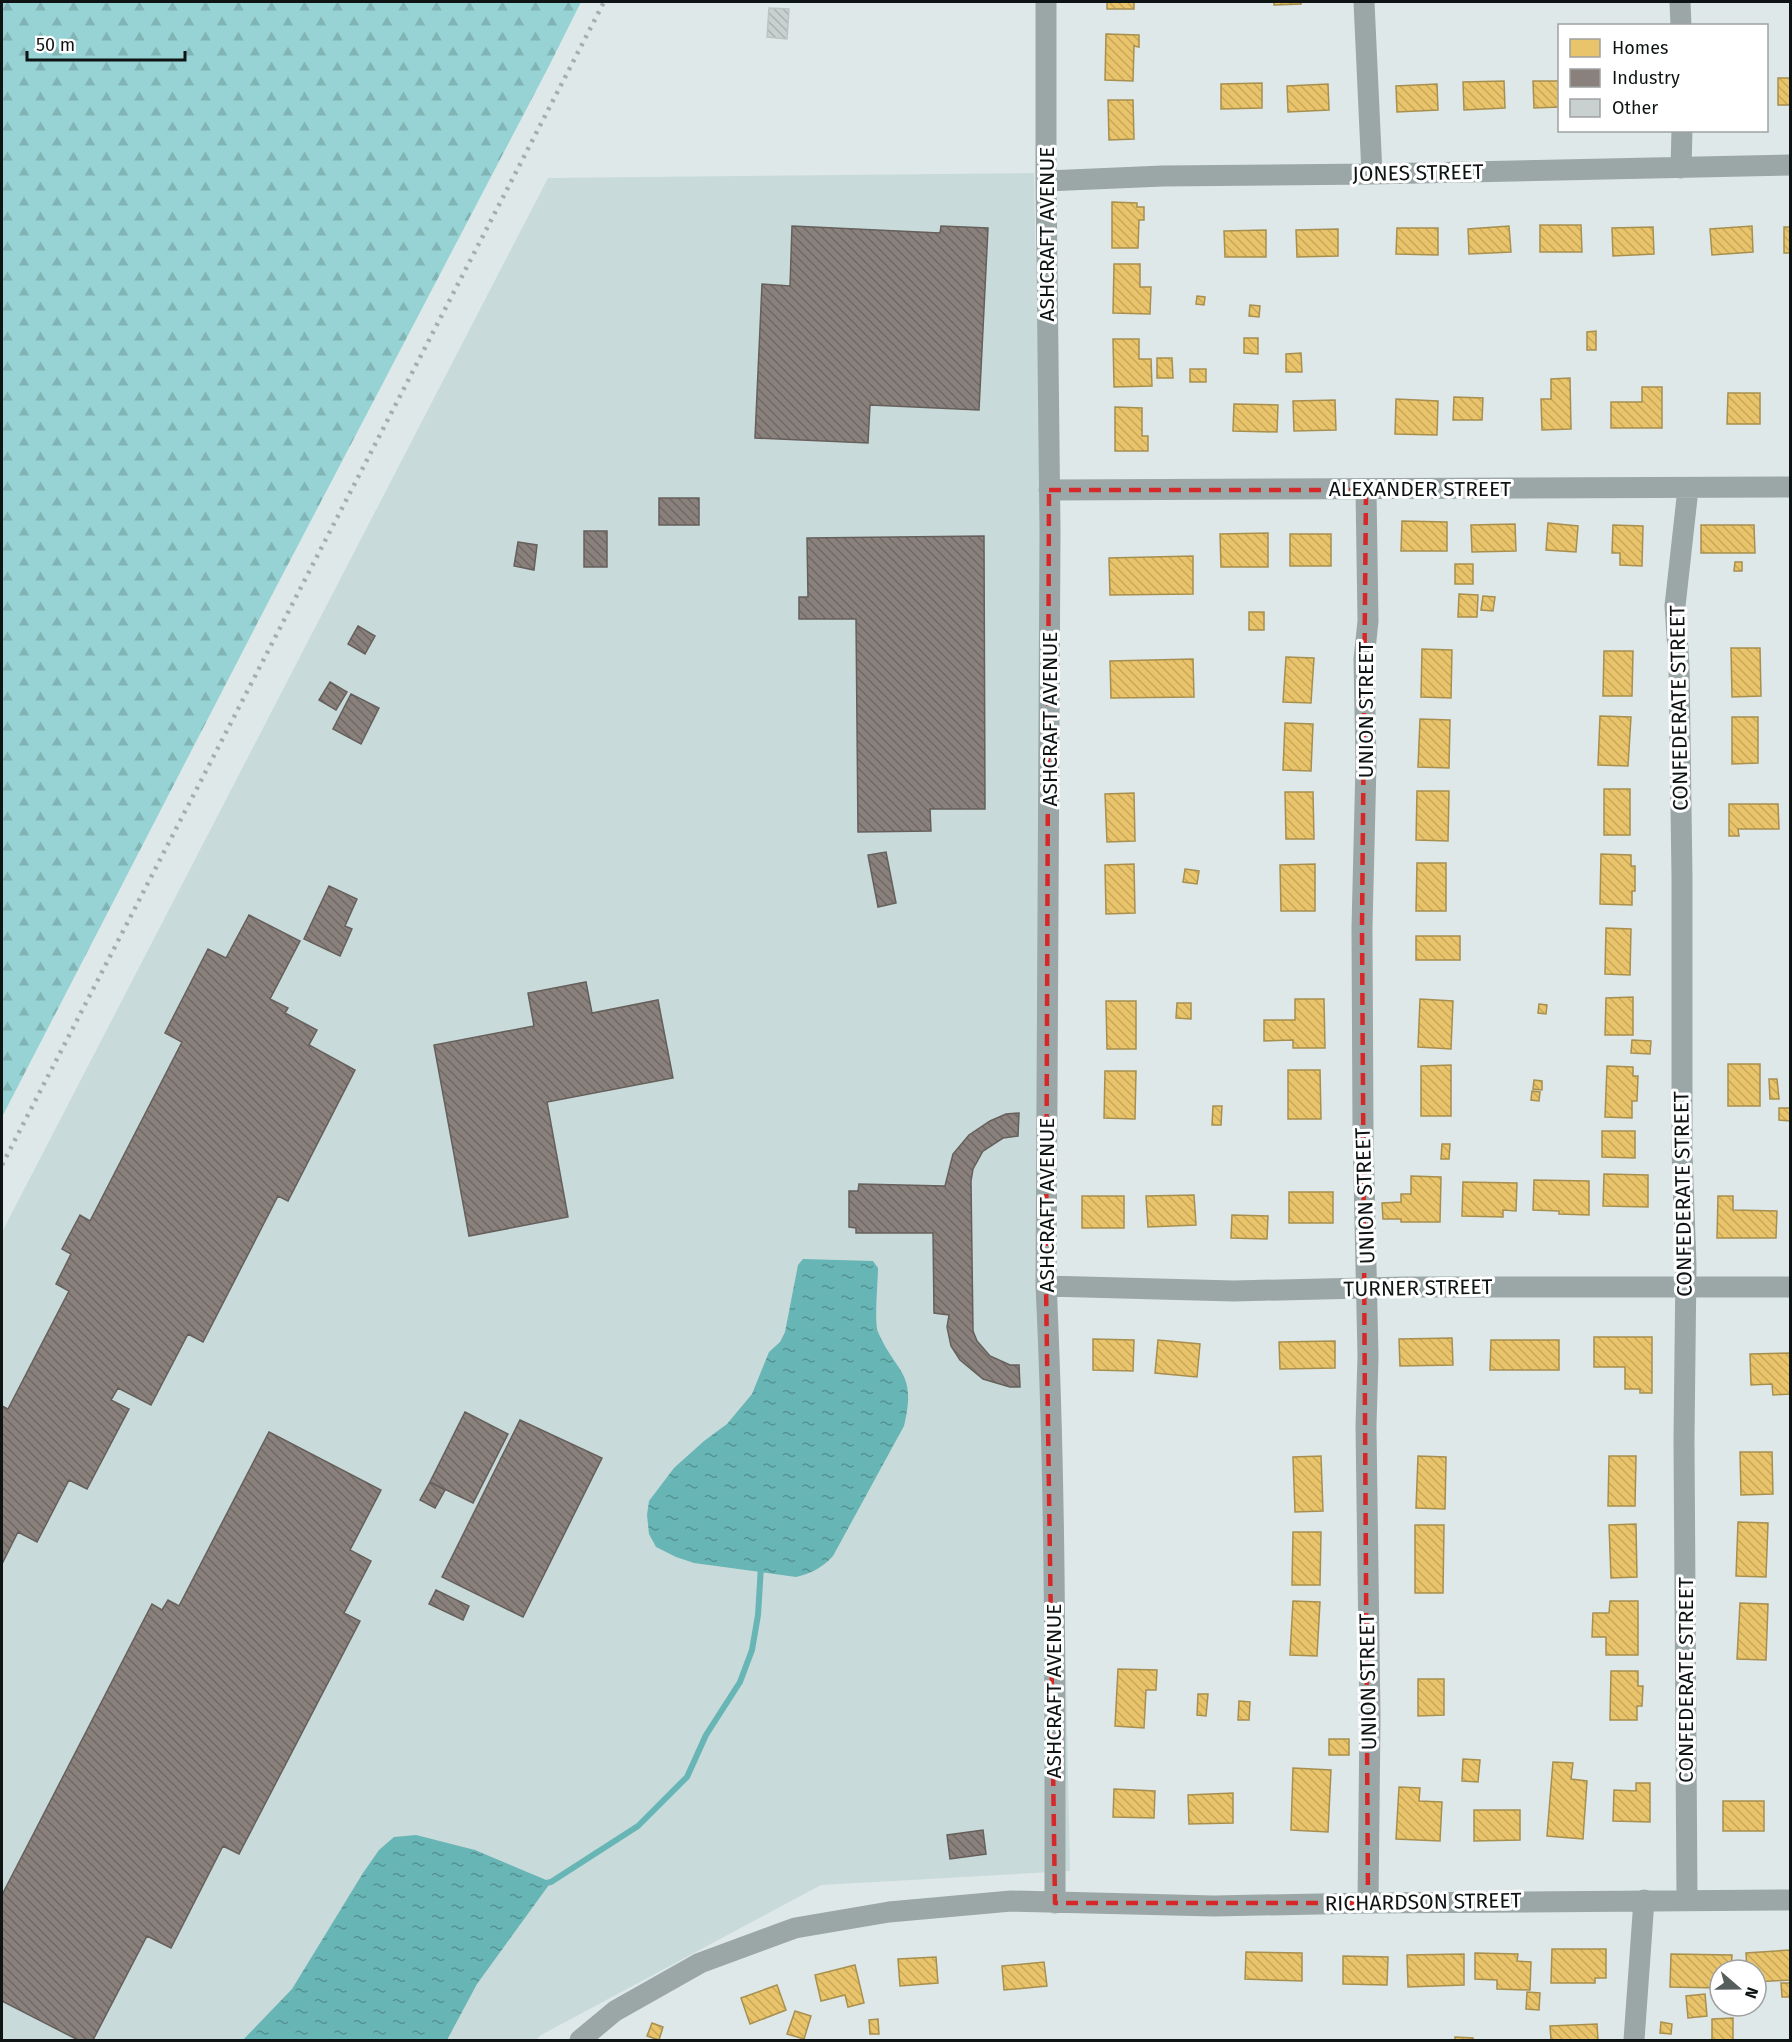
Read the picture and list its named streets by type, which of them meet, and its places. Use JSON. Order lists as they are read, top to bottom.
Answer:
{
  "streets": {
    "street": [
      "JONES STREET",
      "ASHCRAFT AVENUE",
      "ALEXANDER STREET",
      "CONFEDERATE STREET",
      "UNION STREET",
      "TURNER STREET",
      "RICHARDSON STREET"
    ]
  },
  "crossings": [
    ["JONES STREET", "ASHCRAFT AVENUE"],
    ["ASHCRAFT AVENUE", "ALEXANDER STREET"],
    ["ASHCRAFT AVENUE", "TURNER STREET"],
    ["ASHCRAFT AVENUE", "RICHARDSON STREET"],
    ["ALEXANDER STREET", "CONFEDERATE STREET"],
    ["ALEXANDER STREET", "UNION STREET"],
    ["CONFEDERATE STREET", "TURNER STREET"],
    ["CONFEDERATE STREET", "RICHARDSON STREET"],
    ["UNION STREET", "TURNER STREET"],
    ["UNION STREET", "RICHARDSON STREET"]
  ],
  "legend": ["Homes", "Industry", "Other"],
  "scale_bar": "50 m",
  "north": "right"
}
